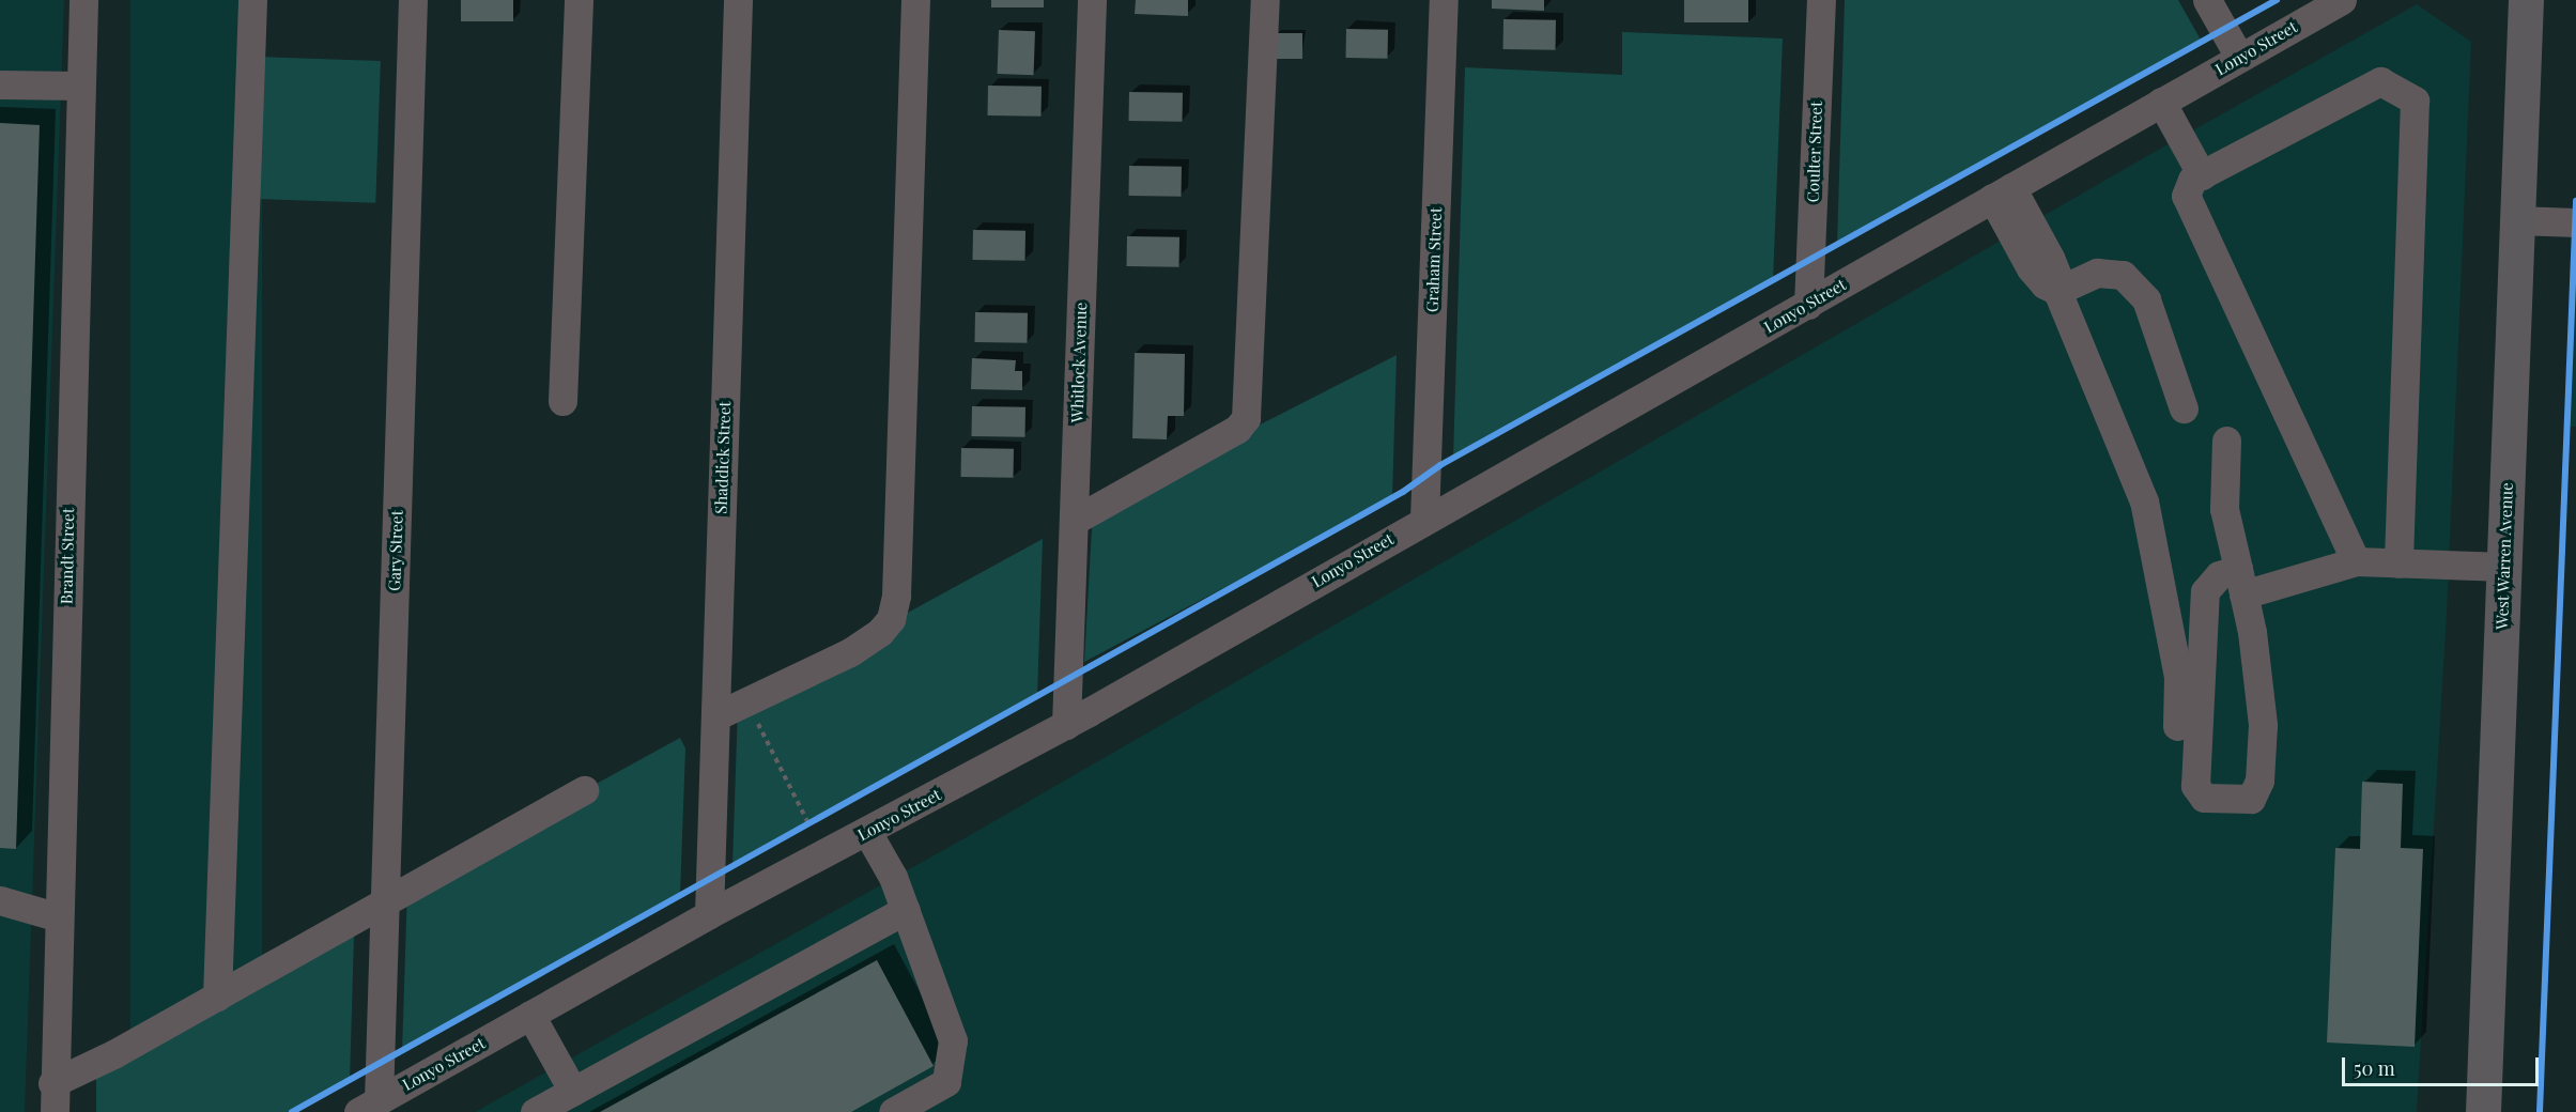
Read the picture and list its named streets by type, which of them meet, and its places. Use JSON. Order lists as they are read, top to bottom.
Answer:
{
  "streets": {
    "main road": ["West Warren Avenue"],
    "street": [
      "Lonyo Street",
      "Coulter Street",
      "Graham Street",
      "Whitlock Avenue",
      "Shaddick Street",
      "Gary Street",
      "Brandt Street"
    ]
  },
  "crossings": [
    ["Lonyo Street", "Coulter Street"],
    ["Lonyo Street", "Graham Street"],
    ["Lonyo Street", "Whitlock Avenue"],
    ["Lonyo Street", "Shaddick Street"],
    ["Lonyo Street", "Gary Street"]
  ],
  "scale_bar": "50 m"
}
